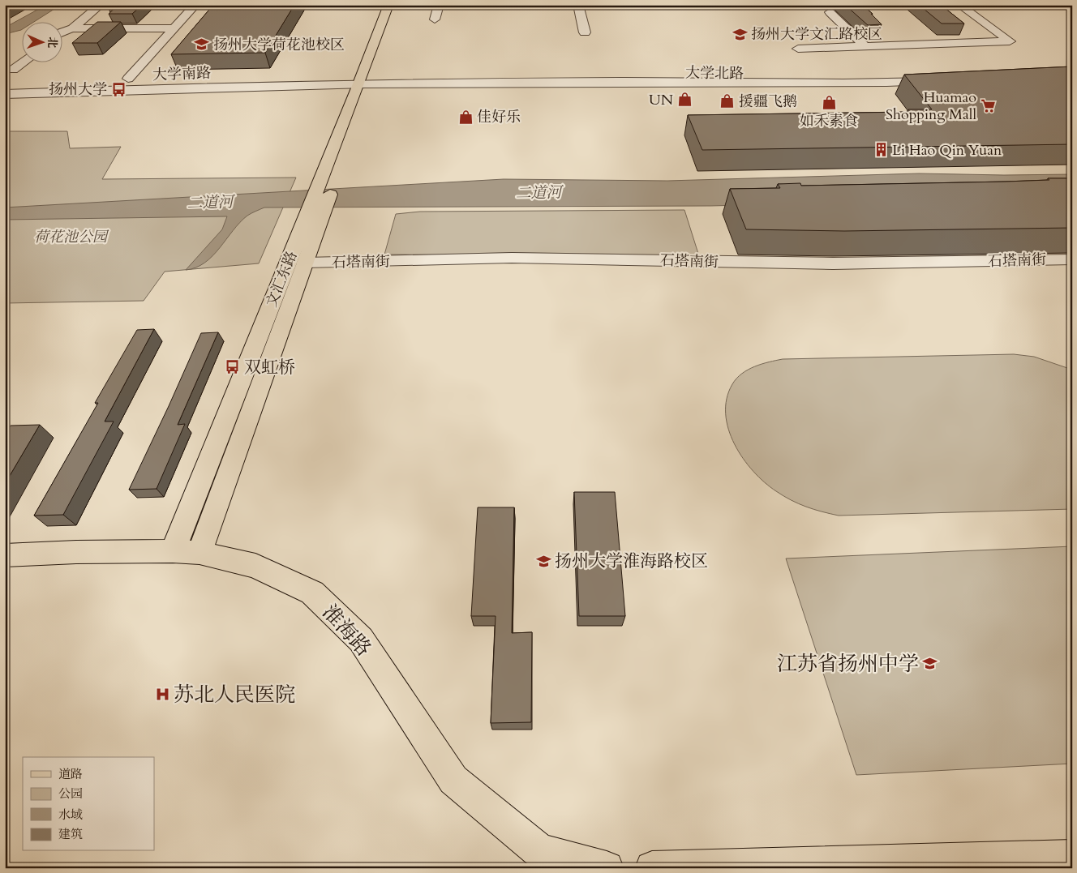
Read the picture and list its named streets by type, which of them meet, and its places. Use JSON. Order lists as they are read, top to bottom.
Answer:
{
  "streets": {
    "main road": ["文汇东路", "淮海路"],
    "street": ["大学北路", "大学南路", "石塔南街"]
  },
  "crossings": [
    ["大学北路", "大学南路"],
    ["大学北路", "文汇东路"],
    ["大学南路", "文汇东路"],
    ["石塔南街", "文汇东路"],
    ["文汇东路", "淮海路"]
  ],
  "water": ["二道河"],
  "parks": ["荷花池公园"],
  "places": {
    "school or university": [
      "扬州大学文汇路校区",
      "扬州大学荷花池校区",
      "扬州大学淮海路校区",
      "江苏省扬州中学"
    ],
    "bus stop": ["扬州大学", "双虹桥"],
    "shop": [
      "UN",
      "援疆飞鹅",
      "如禾素食",
      "佳好乐"
    ],
    "supermarket": ["Huamao Shopping Mall"],
    "building": ["Li Hao Qin Yuan"],
    "hospital": ["苏北人民医院"]
  },
  "legend": [
    "道路",
    "公园",
    "水域",
    "建筑"
  ],
  "north": "right"
}
